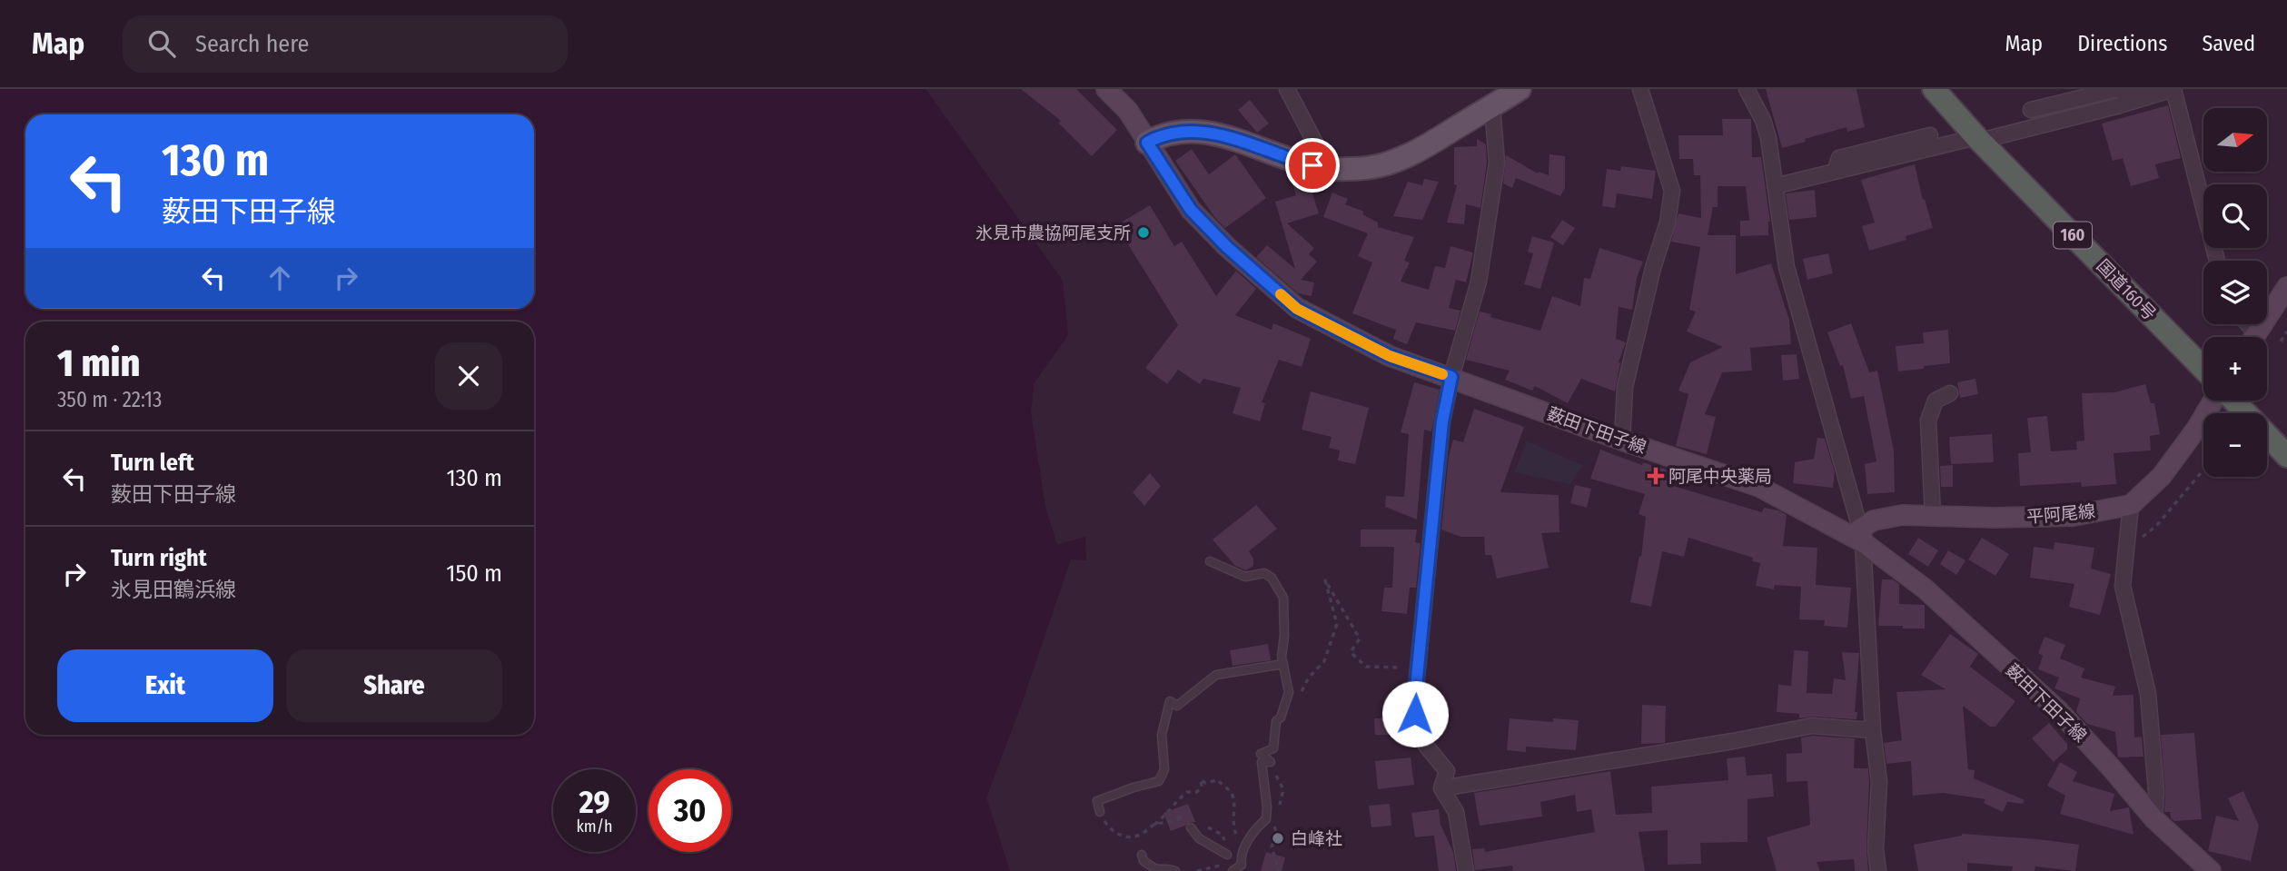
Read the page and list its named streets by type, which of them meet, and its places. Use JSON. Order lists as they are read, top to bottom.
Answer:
{
  "streets": {
    "highway": ["160", "国道160号"],
    "main road": ["薮田下田子線", "平阿尾線"]
  },
  "crossings": [
    ["薮田下田子線", "平阿尾線"]
  ],
  "places": {
    "other": ["氷見市農協阿尾支所", "白峰社"],
    "health": ["阿尾中央薬局"]
  },
  "north": "right",
  "page": {
    "header": "Map",
    "search": "Search here",
    "nav": ["Map", "Directions", "Saved"],
    "map_buttons": ["+", "−"],
    "turn": ["130 m", "薮田下田子線"],
    "heading": ["1 min", "350 m · 22:13"],
    "list": [
      {
        "name": "Turn left",
        "note": "薮田下田子線",
        "value": "130 m"
      },
      {
        "name": "Turn right",
        "note": "氷見田鶴浜線",
        "value": "150 m"
      }
    ],
    "buttons": ["Exit", "Share"],
    "speed": "29 km/h",
    "limit": "30"
  }
}
